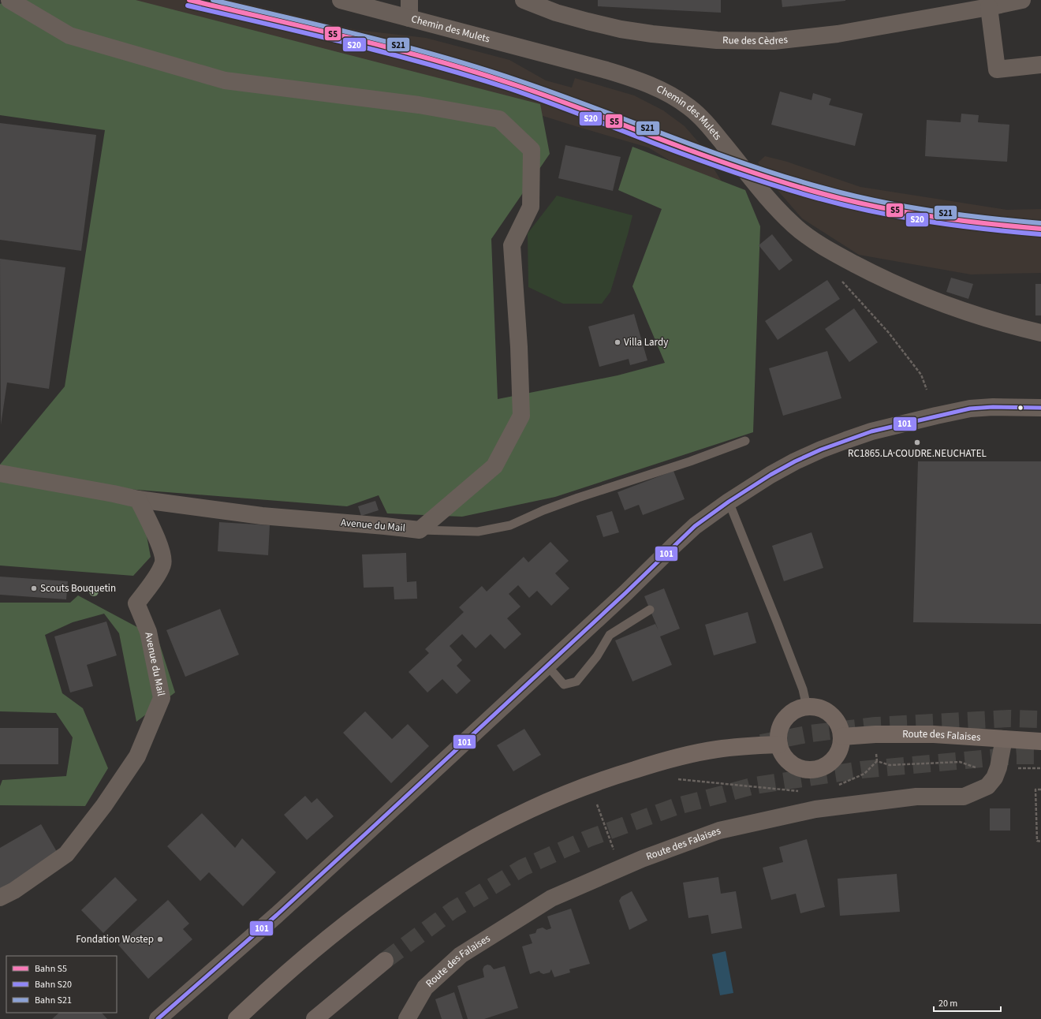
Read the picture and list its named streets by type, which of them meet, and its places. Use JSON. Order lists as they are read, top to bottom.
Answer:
{
  "streets": {
    "main road": ["Route des Falaises"],
    "street": ["Chemin des Mulets", "Rue des Cèdres", "Avenue du Mail"]
  },
  "places": [
    "Villa Lardy",
    "RC1865.LA·COUDRE.NEUCHATEL",
    "Scouts Bouquetin",
    "Fondation Wostep"
  ],
  "lines": [
    "rail line S5",
    "rail line S21",
    "rail line S20",
    "transit line 101"
  ],
  "legend": ["Bahn S5", "Bahn S20", "Bahn S21"],
  "scale_bar": "20 m"
}
